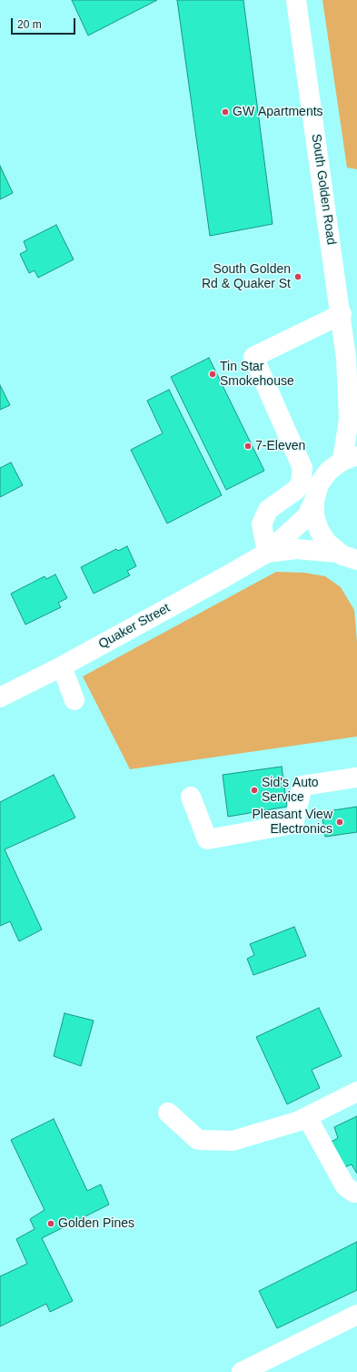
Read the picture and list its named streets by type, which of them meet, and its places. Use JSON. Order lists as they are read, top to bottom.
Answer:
{
  "streets": {
    "main road": ["South Golden Road", "Quaker Street"]
  },
  "crossings": [
    ["South Golden Road", "Quaker Street"]
  ],
  "places": [
    "GW Apartments",
    "South Golden Rd & Quaker St",
    "Tin Star Smokehouse",
    "7-Eleven",
    "Sid's Auto Service",
    "Pleasant View Electronics",
    "Golden Pines"
  ],
  "scale_bar": "20 m"
}
